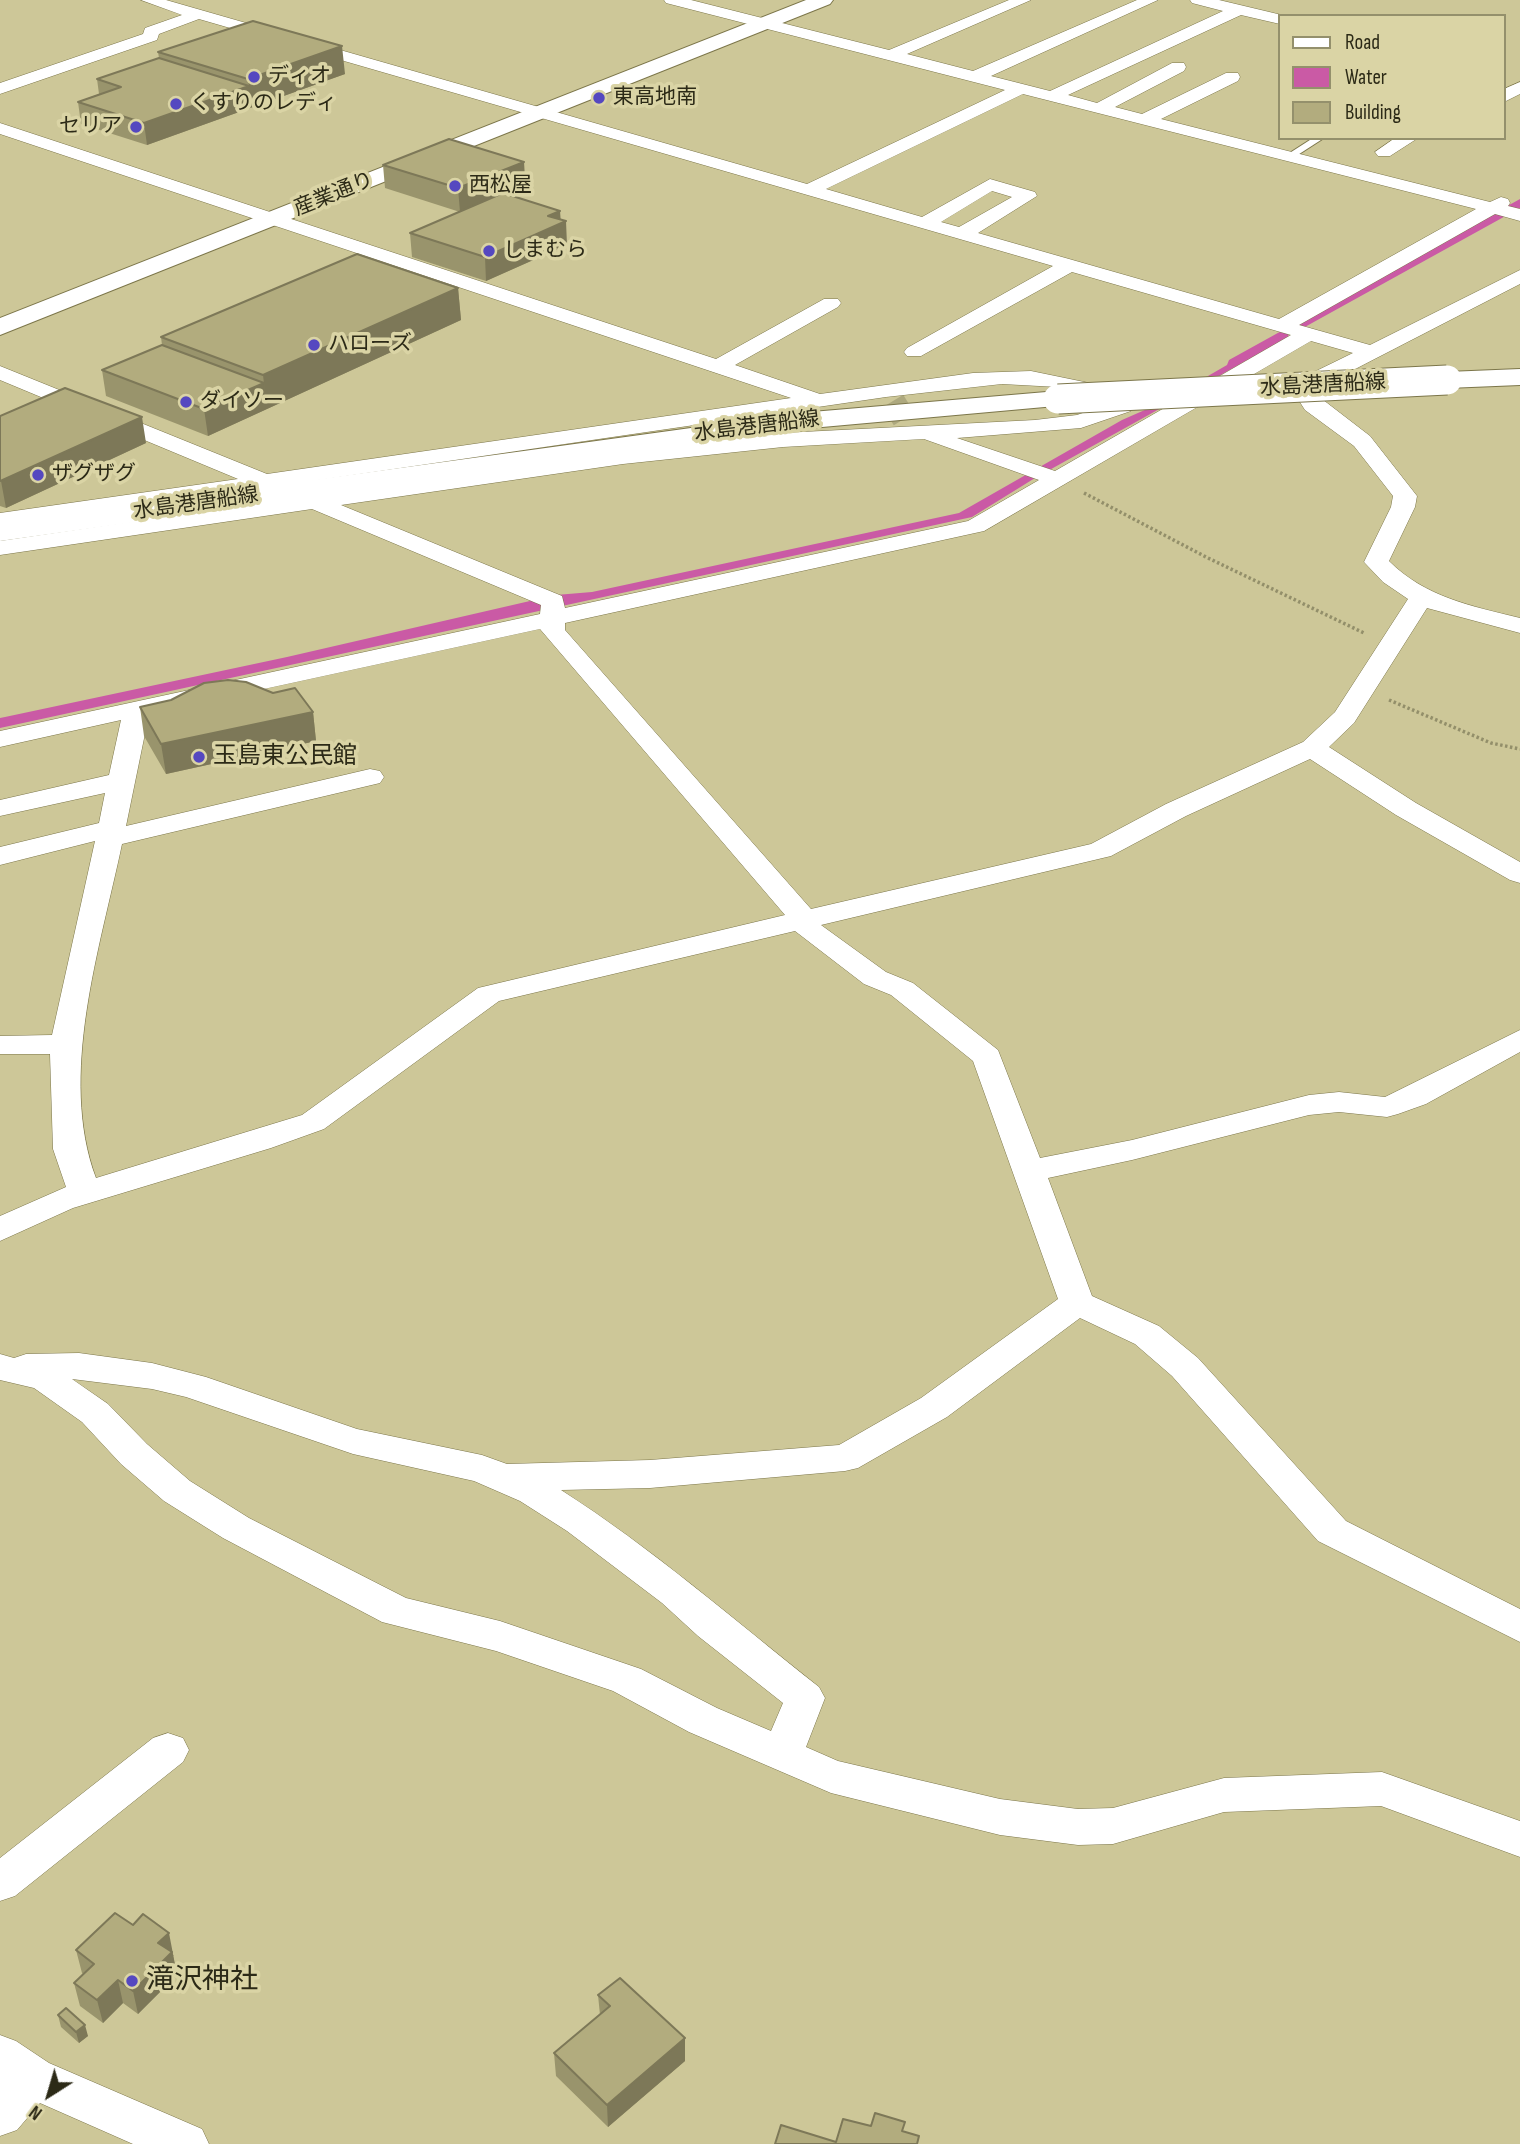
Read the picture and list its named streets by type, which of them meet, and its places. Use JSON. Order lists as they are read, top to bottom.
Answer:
{
  "streets": {
    "street": ["産業通り", "水島港唐船線"]
  },
  "places": [
    "ディオ",
    "東高地南",
    "くすりのレディ",
    "セリア",
    "西松屋",
    "しまむら",
    "ハローズ",
    "ダイソー",
    "ザグザグ",
    "玉島東公民館",
    "滝沢神社"
  ],
  "legend": ["Road", "Water", "Building"],
  "north": "bottom left"
}
